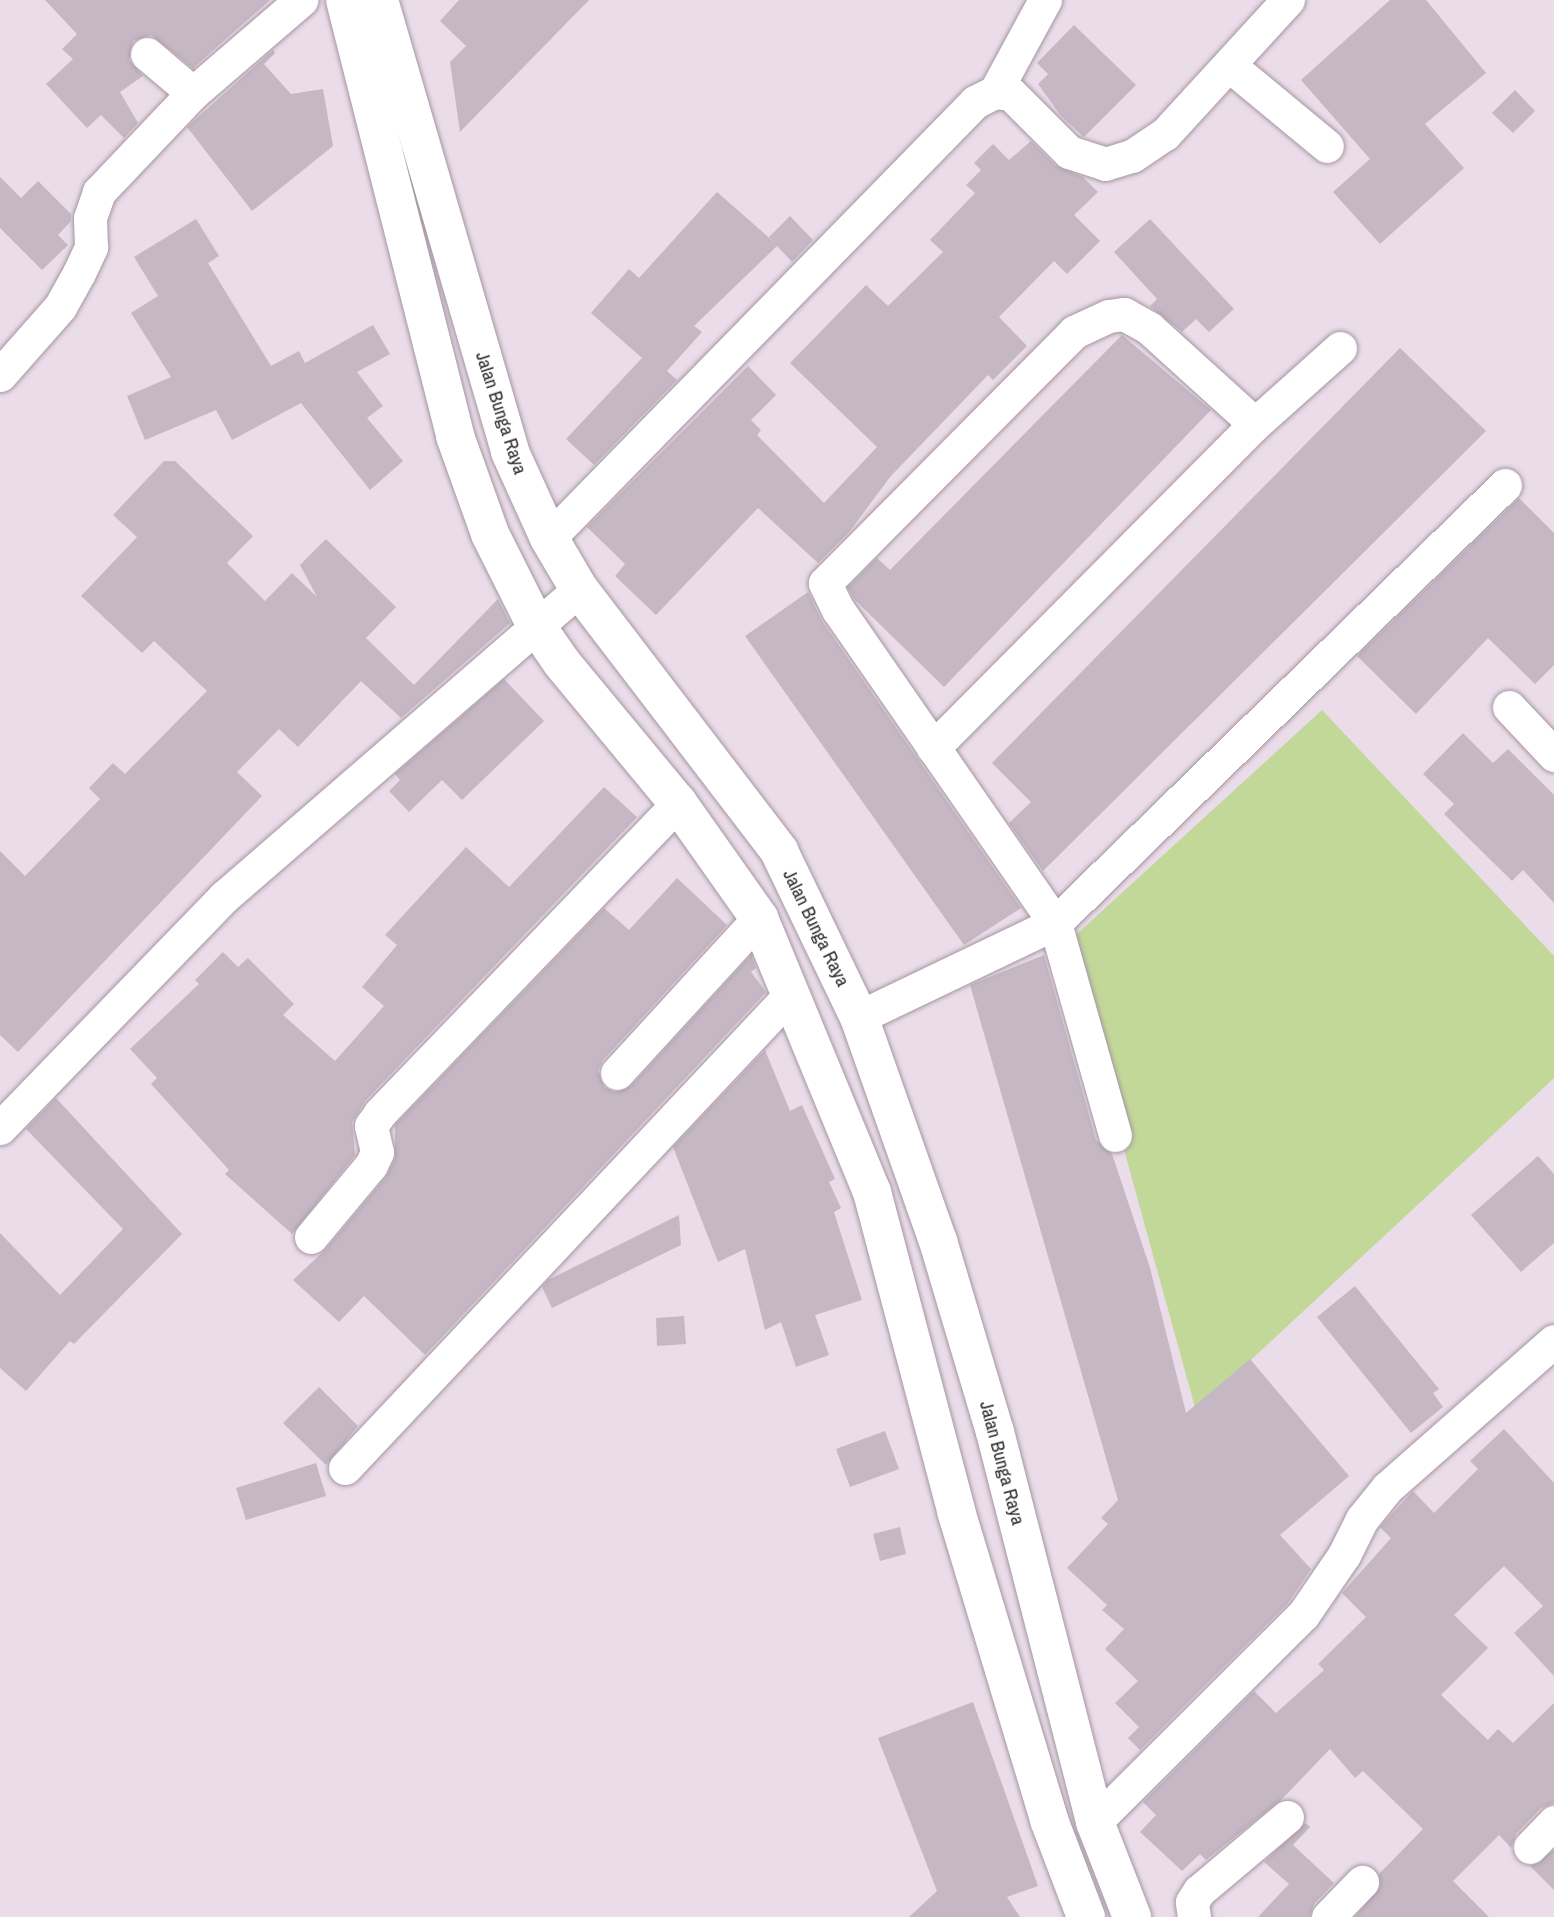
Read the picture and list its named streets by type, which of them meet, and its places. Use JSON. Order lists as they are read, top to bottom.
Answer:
{
  "streets": {
    "main road": ["Jalan Bunga Raya"]
  }
}
